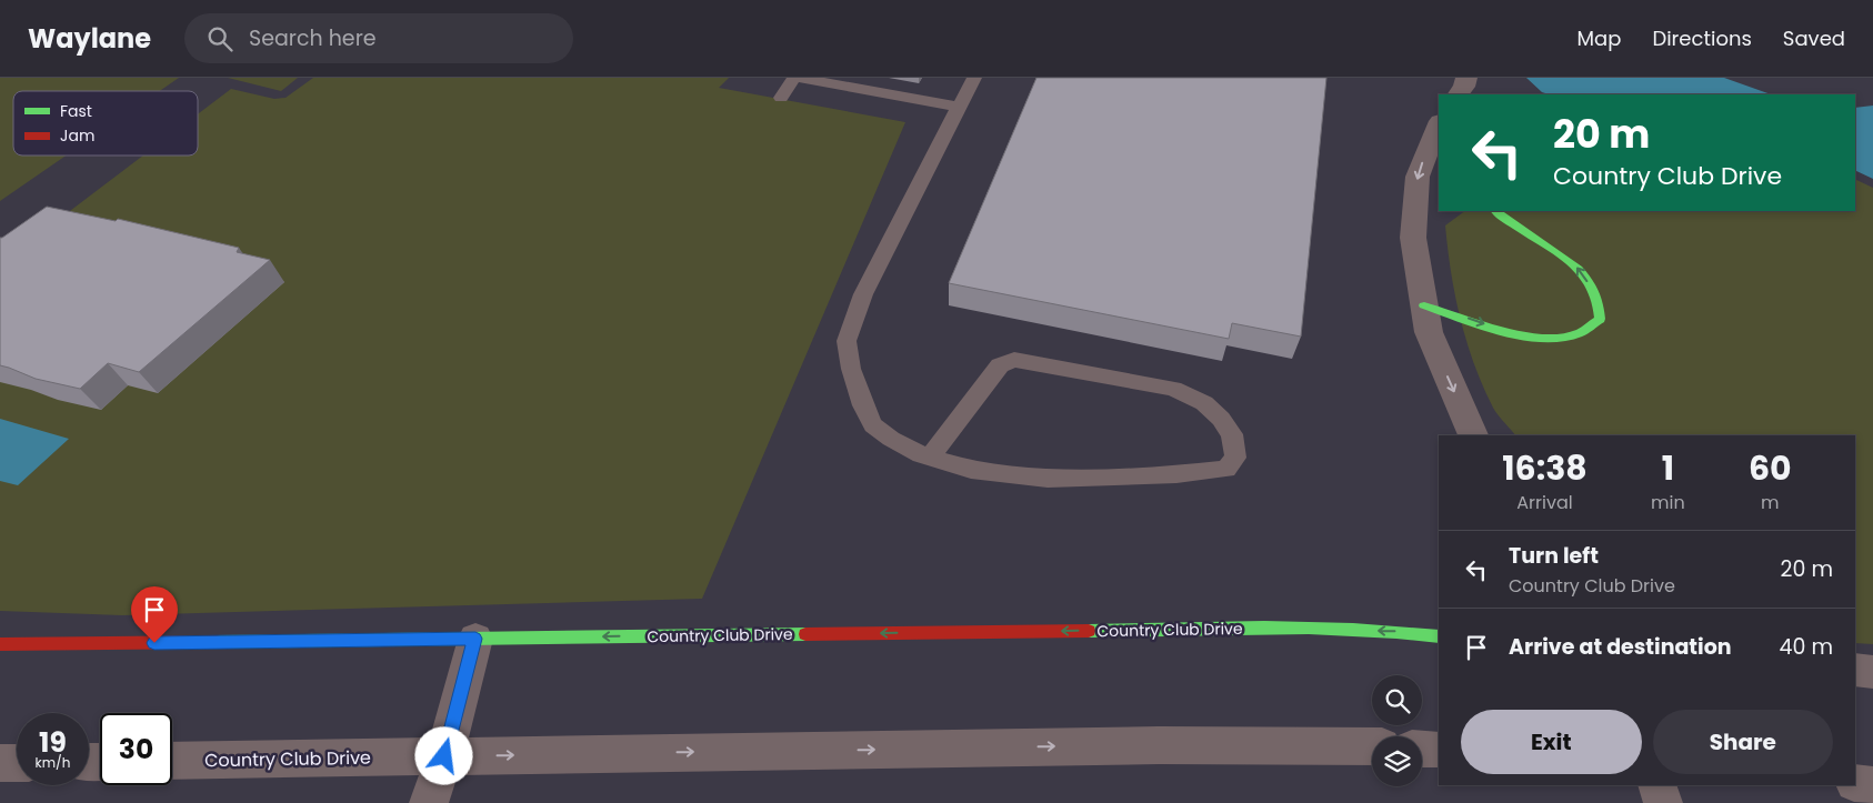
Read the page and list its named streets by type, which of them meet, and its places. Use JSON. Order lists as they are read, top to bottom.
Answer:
{
  "streets": {
    "street": ["Country Club Drive"]
  },
  "legend": ["Fast", "Jam"],
  "page": {
    "header": "Waylane",
    "search": "Search here",
    "nav": ["Map", "Directions", "Saved"],
    "turn": ["20 m", "Country Club Drive"],
    "eta": [
      "16:38",
      "Arrival",
      "1",
      "min",
      "60",
      "m"
    ],
    "list": [
      {
        "name": "Turn left",
        "note": "Country Club Drive",
        "value": "20 m"
      },
      {
        "name": "Arrive at destination",
        "value": "40 m"
      }
    ],
    "buttons": ["Exit", "Share"],
    "speed": "19 km/h",
    "limit": "30"
  }
}
